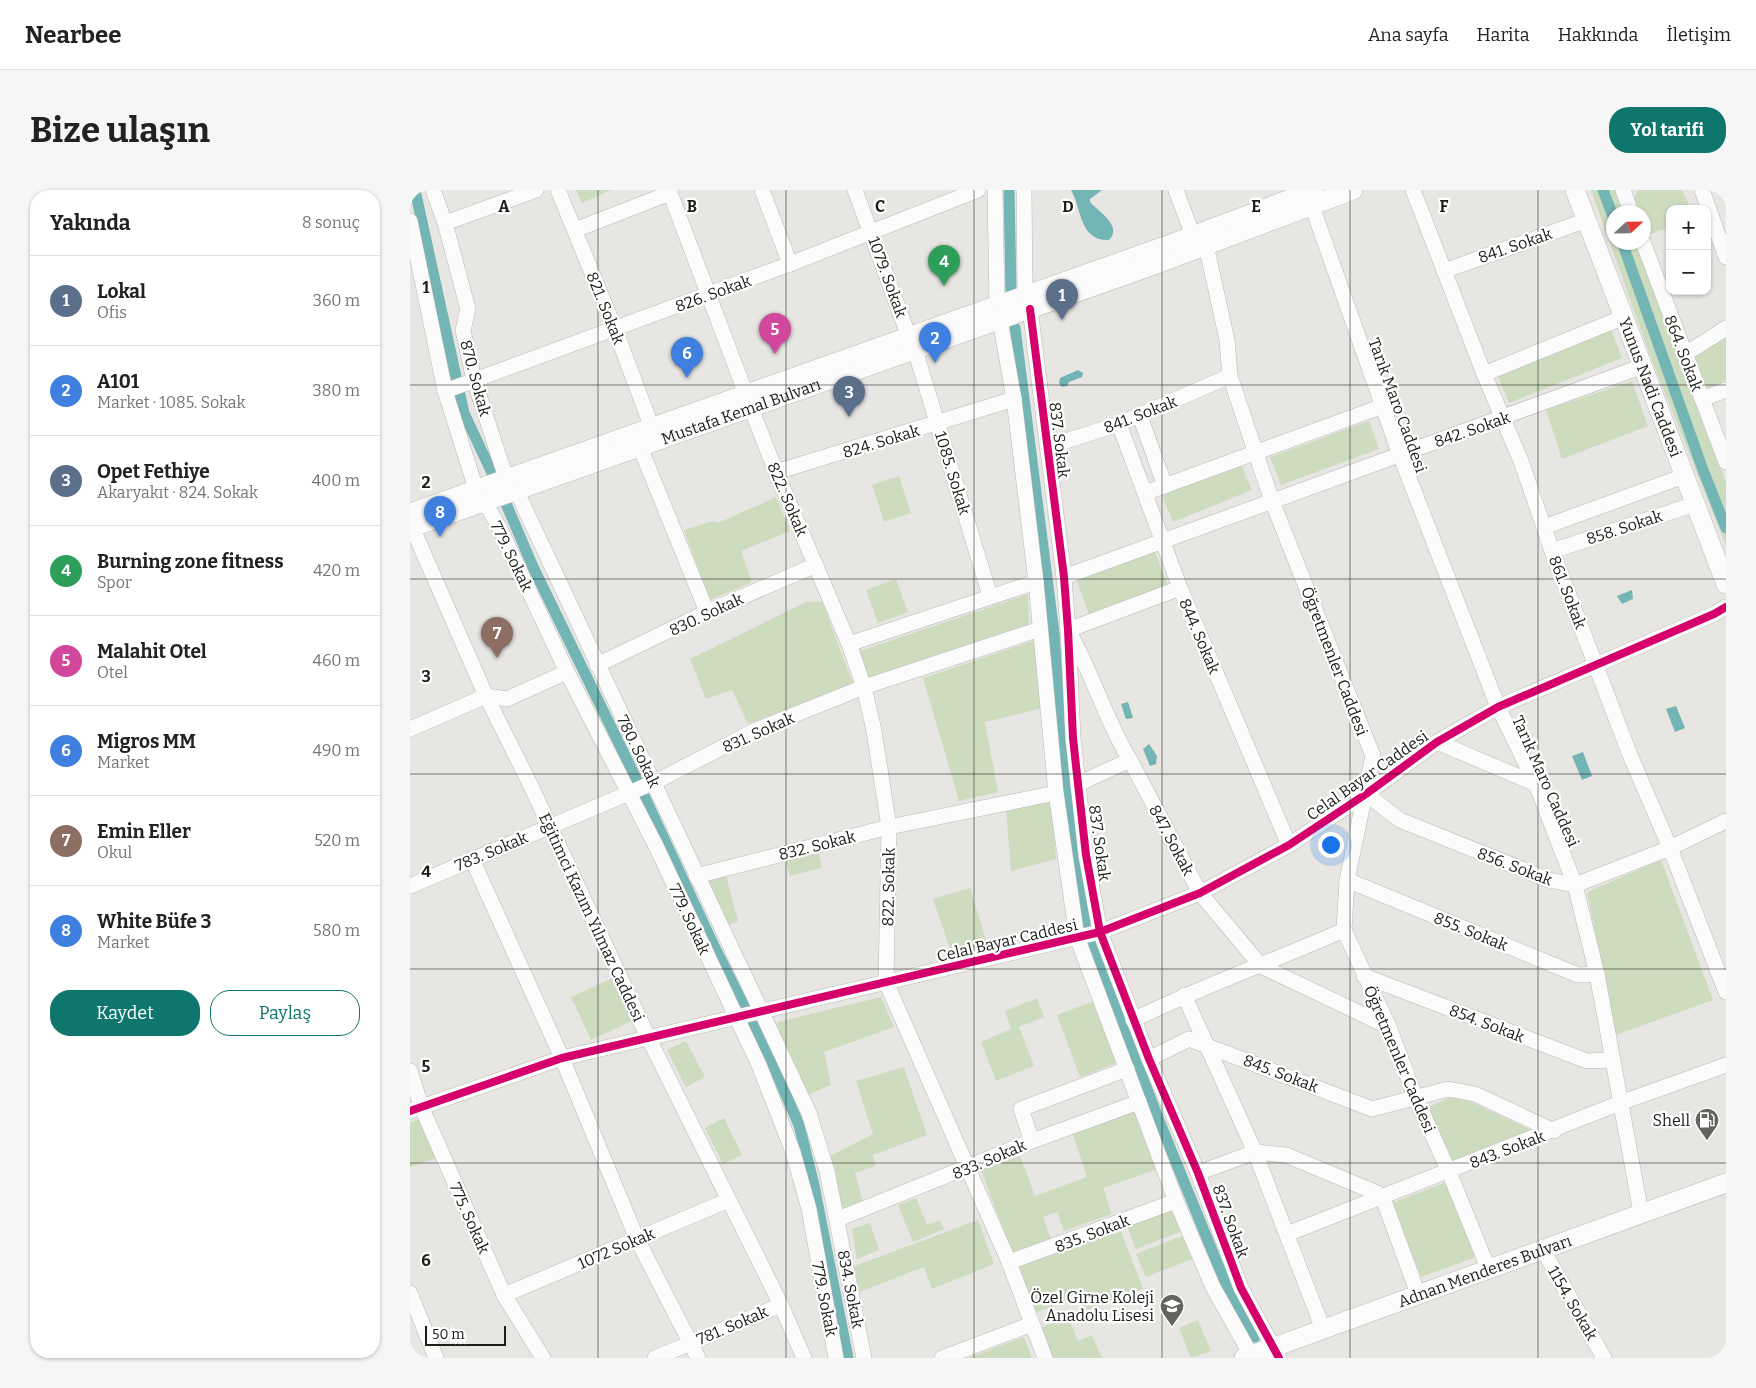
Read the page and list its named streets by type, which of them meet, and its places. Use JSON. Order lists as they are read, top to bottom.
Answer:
{
  "streets": {
    "main road": ["Yunus Nadi Caddesi", "Mustafa Kemal Bulvarı", "Adnan Menderes Bulvarı"],
    "street": [
      "841. Sokak",
      "1079. Sokak",
      "826. Sokak",
      "821. Sokak",
      "864. Sokak",
      "870. Sokak",
      "Tarık Maro Caddesi",
      "842. Sokak",
      "837. Sokak",
      "824. Sokak",
      "1085. Sokak",
      "822. Sokak",
      "858. Sokak",
      "779. Sokak",
      "861. Sokak",
      "830. Sokak",
      "844. Sokak",
      "Öğretmenler Caddesi",
      "831. Sokak",
      "780. Sokak",
      "Celal Bayar Caddesi",
      "847. Sokak",
      "832. Sokak",
      "783. Sokak",
      "856. Sokak",
      "Eğitimci Kazım Yılmaz Caddesi",
      "855. Sokak",
      "854. Sokak",
      "845. Sokak",
      "843. Sokak",
      "833. Sokak",
      "775. Sokak",
      "835. Sokak",
      "1072 Sokak",
      "834. Sokak",
      "1154. Sokak",
      "781. Sokak"
    ]
  },
  "crossings": [
    ["841. Sokak", "Yunus Nadi Caddesi"],
    ["841. Sokak", "837. Sokak"],
    ["841. Sokak", "861. Sokak"],
    ["841. Sokak", "844. Sokak"],
    ["841. Sokak", "Öğretmenler Caddesi"],
    ["1079. Sokak", "826. Sokak"],
    ["1079. Sokak", "Mustafa Kemal Bulvarı"],
    ["1079. Sokak", "1085. Sokak"],
    ["826. Sokak", "821. Sokak"],
    ["826. Sokak", "870. Sokak"],
    ["826. Sokak", "822. Sokak"],
    ["826. Sokak", "779. Sokak"],
    ["821. Sokak", "Mustafa Kemal Bulvarı"],
    ["870. Sokak", "Mustafa Kemal Bulvarı"],
    ["870. Sokak", "780. Sokak"],
    ["Yunus Nadi Caddesi", "842. Sokak"],
    ["Yunus Nadi Caddesi", "858. Sokak"],
    ["Tarık Maro Caddesi", "Mustafa Kemal Bulvarı"],
    ["Tarık Maro Caddesi", "842. Sokak"],
    ["Tarık Maro Caddesi", "Celal Bayar Caddesi"],
    ["Tarık Maro Caddesi", "856. Sokak"],
    ["Tarık Maro Caddesi", "855. Sokak"],
    ["Tarık Maro Caddesi", "854. Sokak"],
    ["Tarık Maro Caddesi", "843. Sokak"],
    ["Tarık Maro Caddesi", "Adnan Menderes Bulvarı"],
    ["Mustafa Kemal Bulvarı", "837. Sokak"],
    ["Mustafa Kemal Bulvarı", "1085. Sokak"],
    ["Mustafa Kemal Bulvarı", "822. Sokak"],
    ["Mustafa Kemal Bulvarı", "779. Sokak"],
    ["Mustafa Kemal Bulvarı", "Öğretmenler Caddesi"],
    ["Mustafa Kemal Bulvarı", "780. Sokak"],
    ["Mustafa Kemal Bulvarı", "Eğitimci Kazım Yılmaz Caddesi"],
    ["842. Sokak", "837. Sokak"],
    ["842. Sokak", "861. Sokak"],
    ["842. Sokak", "844. Sokak"],
    ["842. Sokak", "Öğretmenler Caddesi"],
    ["837. Sokak", "Celal Bayar Caddesi"],
    ["837. Sokak", "847. Sokak"],
    ["837. Sokak", "845. Sokak"],
    ["837. Sokak", "Adnan Menderes Bulvarı"],
    ["824. Sokak", "1085. Sokak"],
    ["824. Sokak", "822. Sokak"],
    ["822. Sokak", "830. Sokak"],
    ["822. Sokak", "831. Sokak"],
    ["822. Sokak", "Celal Bayar Caddesi"],
    ["822. Sokak", "832. Sokak"],
    ["822. Sokak", "833. Sokak"],
    ["822. Sokak", "835. Sokak"],
    ["858. Sokak", "861. Sokak"],
    ["779. Sokak", "Celal Bayar Caddesi"],
    ["779. Sokak", "783. Sokak"],
    ["861. Sokak", "Celal Bayar Caddesi"],
    ["861. Sokak", "856. Sokak"],
    ["830. Sokak", "780. Sokak"],
    ["844. Sokak", "Celal Bayar Caddesi"],
    ["Öğretmenler Caddesi", "Celal Bayar Caddesi"],
    ["Öğretmenler Caddesi", "847. Sokak"],
    ["Öğretmenler Caddesi", "856. Sokak"],
    ["Öğretmenler Caddesi", "855. Sokak"],
    ["Öğretmenler Caddesi", "854. Sokak"],
    ["Öğretmenler Caddesi", "845. Sokak"],
    ["Öğretmenler Caddesi", "843. Sokak"],
    ["Öğretmenler Caddesi", "Adnan Menderes Bulvarı"],
    ["831. Sokak", "780. Sokak"],
    ["831. Sokak", "783. Sokak"],
    ["780. Sokak", "Celal Bayar Caddesi"],
    ["780. Sokak", "832. Sokak"],
    ["780. Sokak", "783. Sokak"],
    ["780. Sokak", "834. Sokak"],
    ["Celal Bayar Caddesi", "847. Sokak"],
    ["Celal Bayar Caddesi", "856. Sokak"],
    ["Celal Bayar Caddesi", "Eğitimci Kazım Yılmaz Caddesi"],
    ["Celal Bayar Caddesi", "775. Sokak"],
    ["Celal Bayar Caddesi", "834. Sokak"],
    ["783. Sokak", "Eğitimci Kazım Yılmaz Caddesi"],
    ["Eğitimci Kazım Yılmaz Caddesi", "1072 Sokak"],
    ["Eğitimci Kazım Yılmaz Caddesi", "781. Sokak"],
    ["845. Sokak", "843. Sokak"],
    ["833. Sokak", "834. Sokak"],
    ["775. Sokak", "1072 Sokak"],
    ["Adnan Menderes Bulvarı", "1154. Sokak"]
  ],
  "places": {
    "fuel station": ["Shell"],
    "school or university": ["Özel Girne Koleji Anadolu Lisesi"]
  },
  "scale_bar": "50 m",
  "north": "right",
  "page": {
    "header": "Nearbee",
    "nav": [
      "Ana sayfa",
      "Harita",
      "Hakkında",
      "İletişim"
    ],
    "buttons": [
      "Yol tarifi",
      ["Kaydet", "Paylaş"]
    ],
    "title": "Bize ulaşın",
    "heading": ["Yakında", "8 sonuç"],
    "map_buttons": ["+", "−"],
    "pins": [
      "4",
      "1",
      "5",
      "2",
      "6",
      "3",
      "8",
      "7"
    ],
    "list": [
      {
        "mark": "1",
        "name": "Lokal",
        "note": "Ofis",
        "value": "360 m"
      },
      {
        "mark": "2",
        "name": "A101",
        "note": "Market · 1085. Sokak",
        "value": "380 m"
      },
      {
        "mark": "3",
        "name": "Opet Fethiye",
        "note": "Akaryakıt · 824. Sokak",
        "value": "400 m"
      },
      {
        "mark": "4",
        "name": "Burning zone fitness",
        "note": "Spor",
        "value": "420 m"
      },
      {
        "mark": "5",
        "name": "Malahit Otel",
        "note": "Otel",
        "value": "460 m"
      },
      {
        "mark": "6",
        "name": "Migros MM",
        "note": "Market",
        "value": "490 m"
      },
      {
        "mark": "7",
        "name": "Emin Eller",
        "note": "Okul",
        "value": "520 m"
      },
      {
        "mark": "8",
        "name": "White Büfe 3",
        "note": "Market",
        "value": "580 m"
      }
    ],
    "scale": "50 m"
  },
  "grid": {
    "columns": [
      "A",
      "B",
      "C",
      "D",
      "E",
      "F"
    ],
    "rows": [
      "1",
      "2",
      "3",
      "4",
      "5",
      "6"
    ]
  }
}
